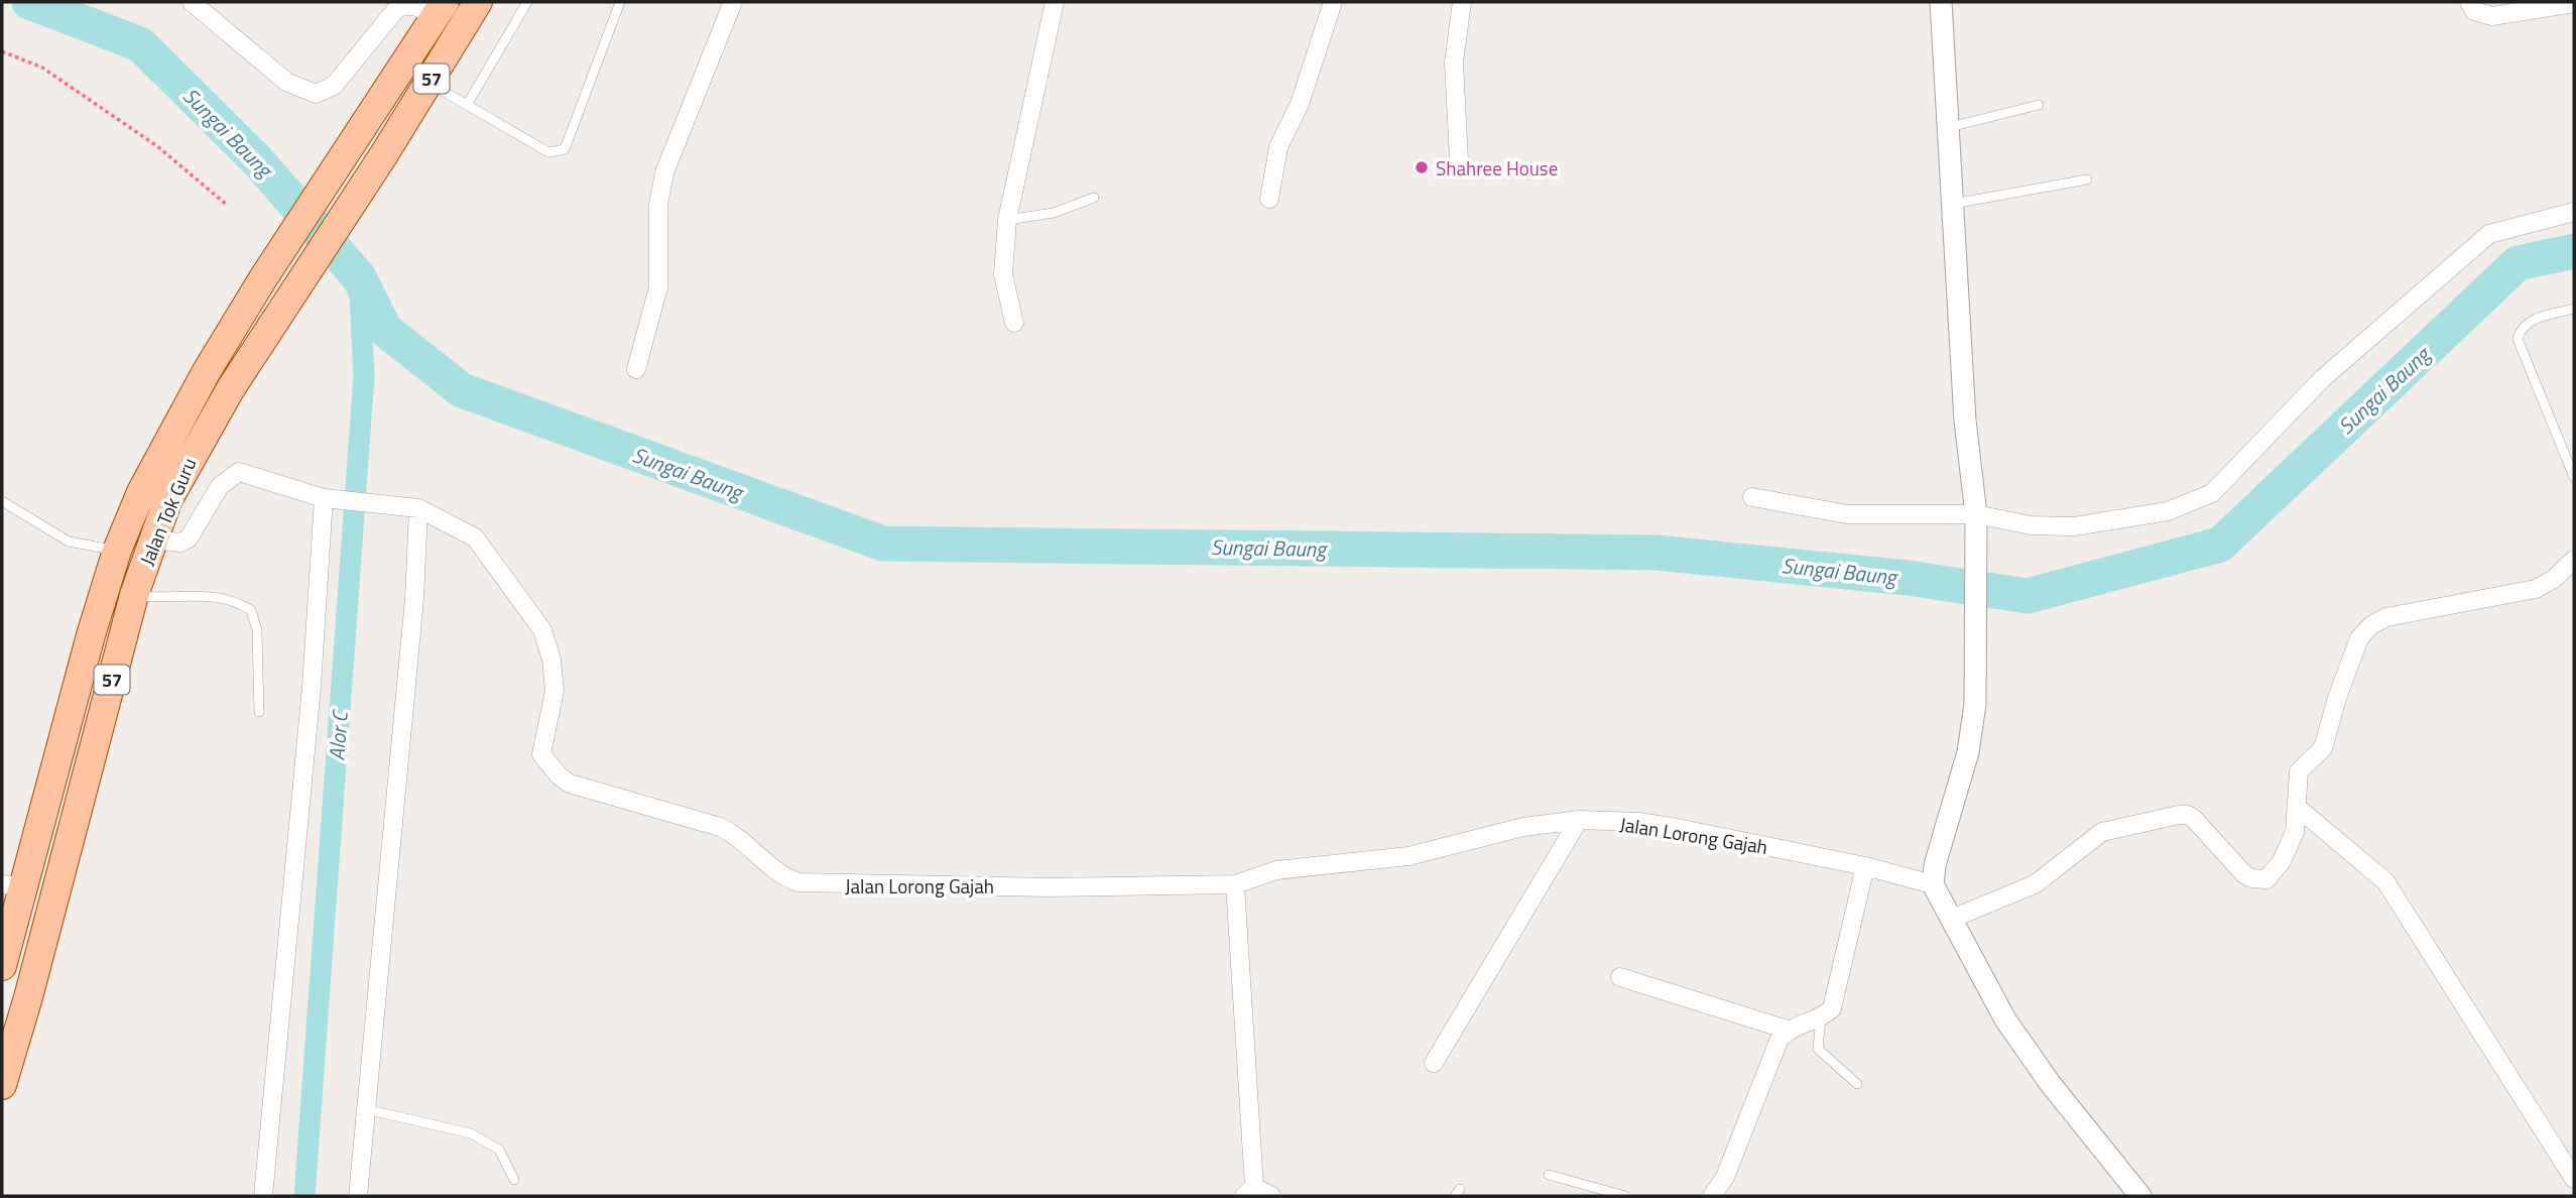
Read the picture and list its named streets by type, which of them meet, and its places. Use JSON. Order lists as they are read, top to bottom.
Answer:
{
  "streets": {
    "main road": ["57", "Jalan Tok Guru"],
    "street": ["Jalan Lorong Gajah"]
  },
  "crossings": [
    ["Jalan Tok Guru", "Jalan Lorong Gajah"]
  ],
  "water": ["Sungai Baung", "Alor C"],
  "places": ["Shahree House"]
}
